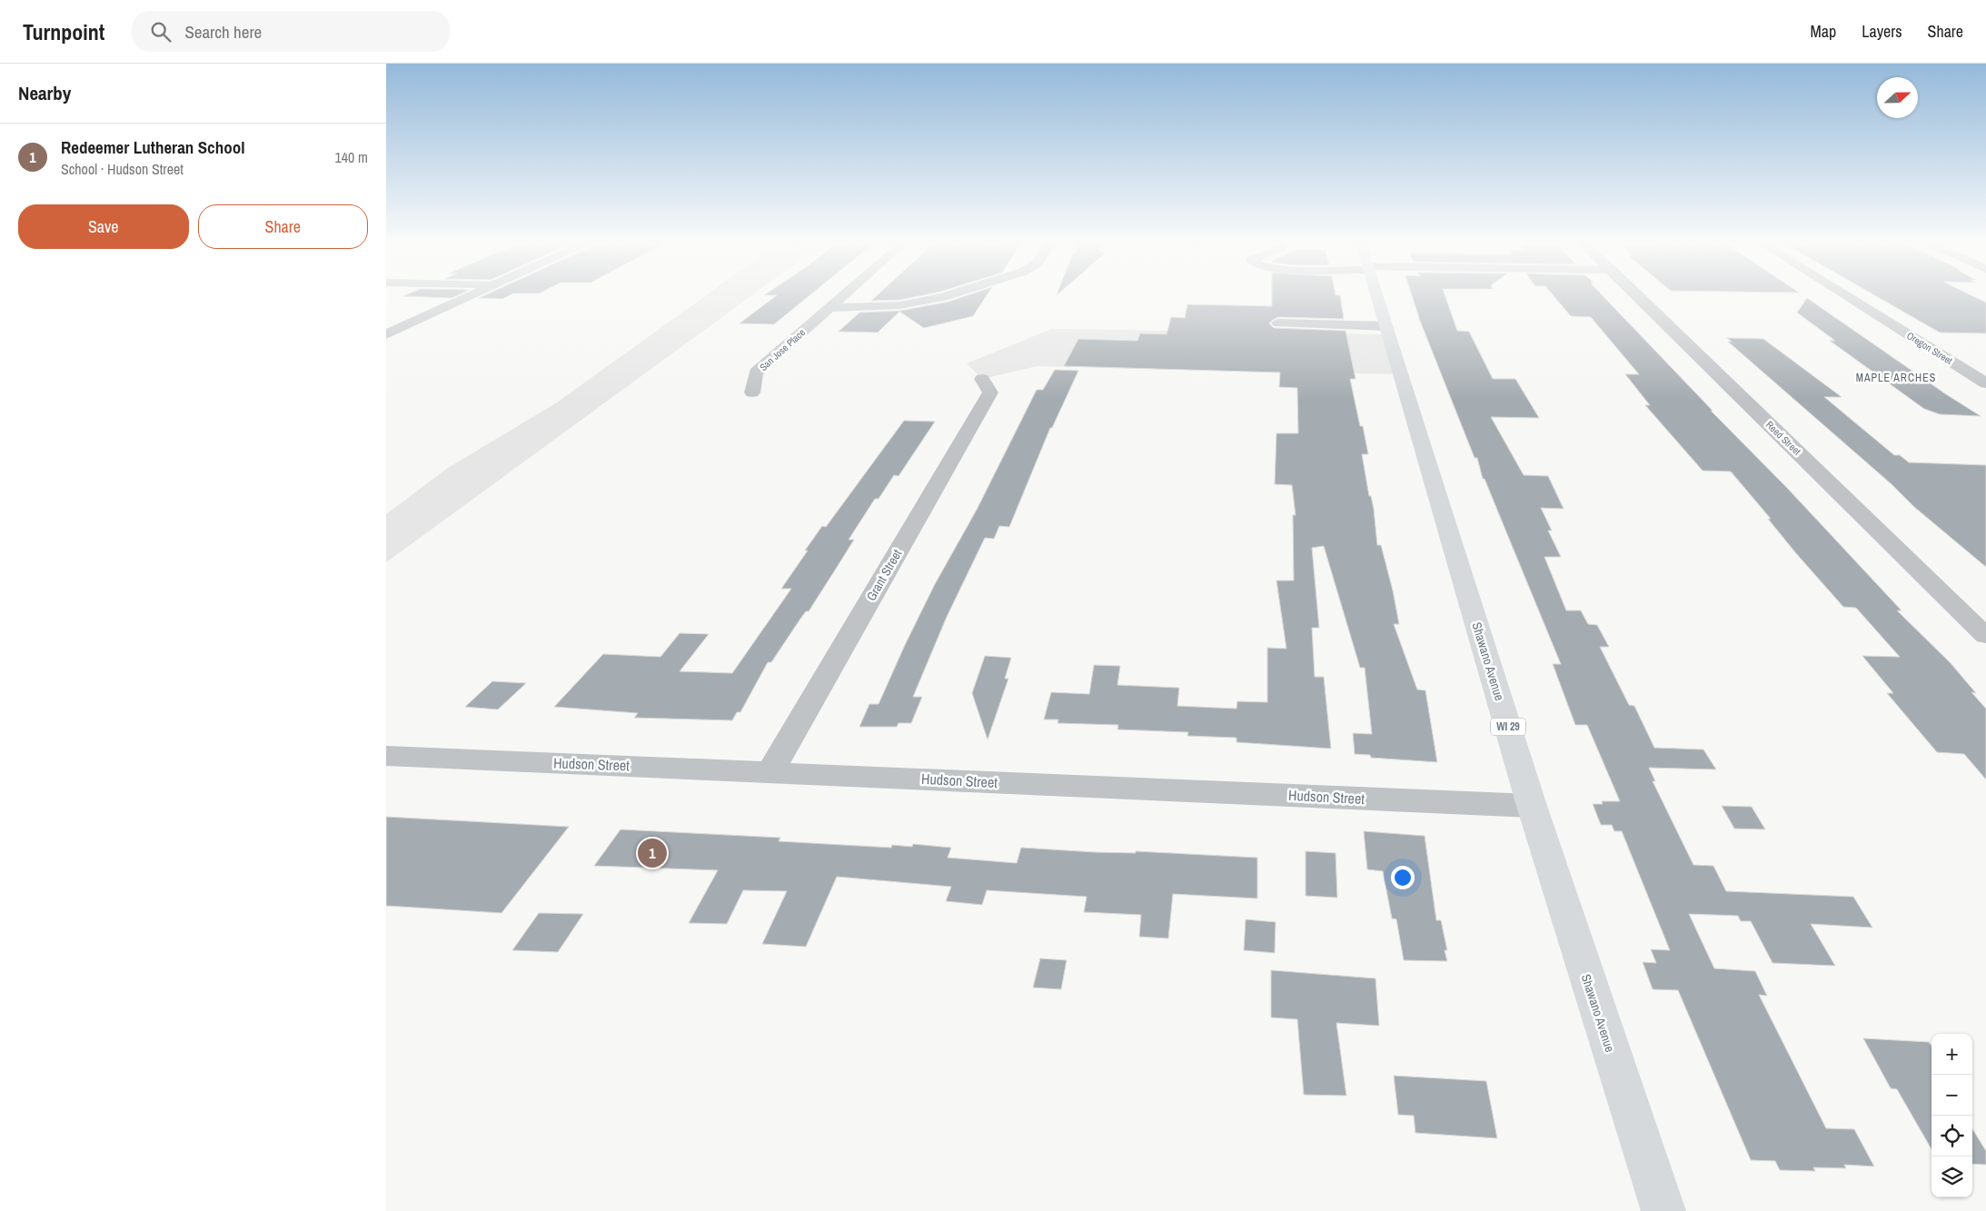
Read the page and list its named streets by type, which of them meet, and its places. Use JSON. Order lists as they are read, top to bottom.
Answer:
{
  "streets": {
    "main road": ["Shawano Avenue", "WI 29"],
    "street": [
      "Oregon Street",
      "San Jose Place",
      "Reed Street",
      "Grant Street",
      "Hudson Street"
    ]
  },
  "crossings": [
    ["Grant Street", "Hudson Street"],
    ["Shawano Avenue", "Hudson Street"]
  ],
  "districts": ["MAPLE ARCHES"],
  "north": "right",
  "page": {
    "header": "Turnpoint",
    "search": "Search here",
    "nav": ["Map", "Layers", "Share"],
    "heading": "Nearby",
    "list": [
      {
        "mark": "1",
        "name": "Redeemer Lutheran School",
        "note": "School · Hudson Street",
        "value": "140 m"
      }
    ],
    "buttons": ["Save", "Share"],
    "pins": "1",
    "map_buttons": ["+", "−"]
  }
}
